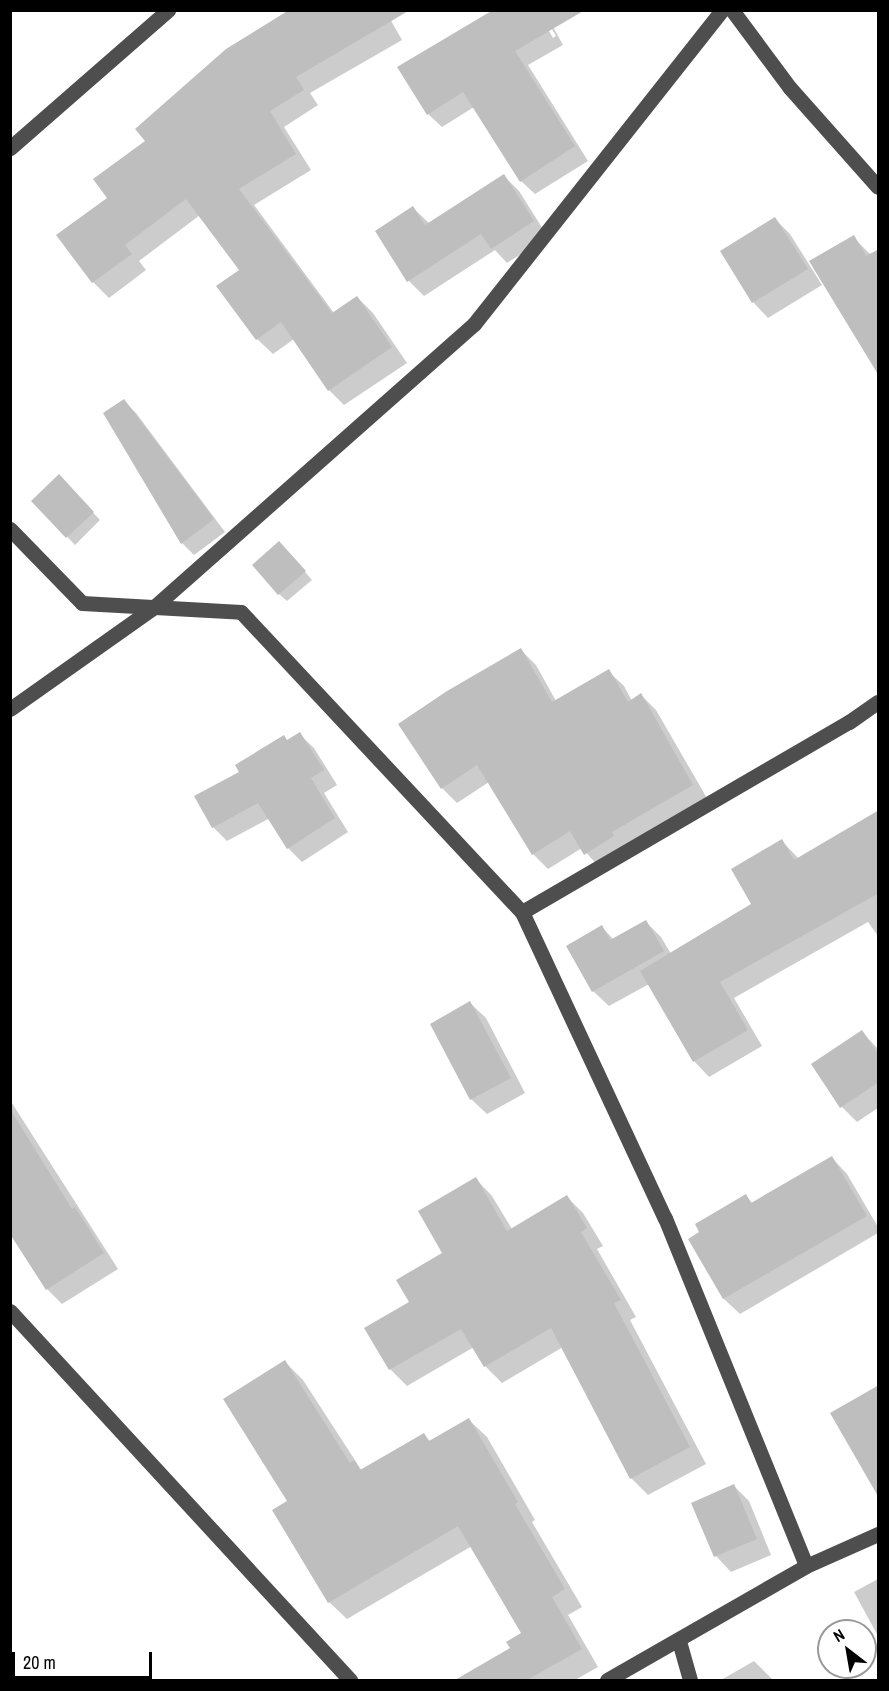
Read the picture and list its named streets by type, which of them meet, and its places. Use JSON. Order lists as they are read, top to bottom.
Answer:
{
  "scale_bar": "20 m",
  "north": "top left"
}
